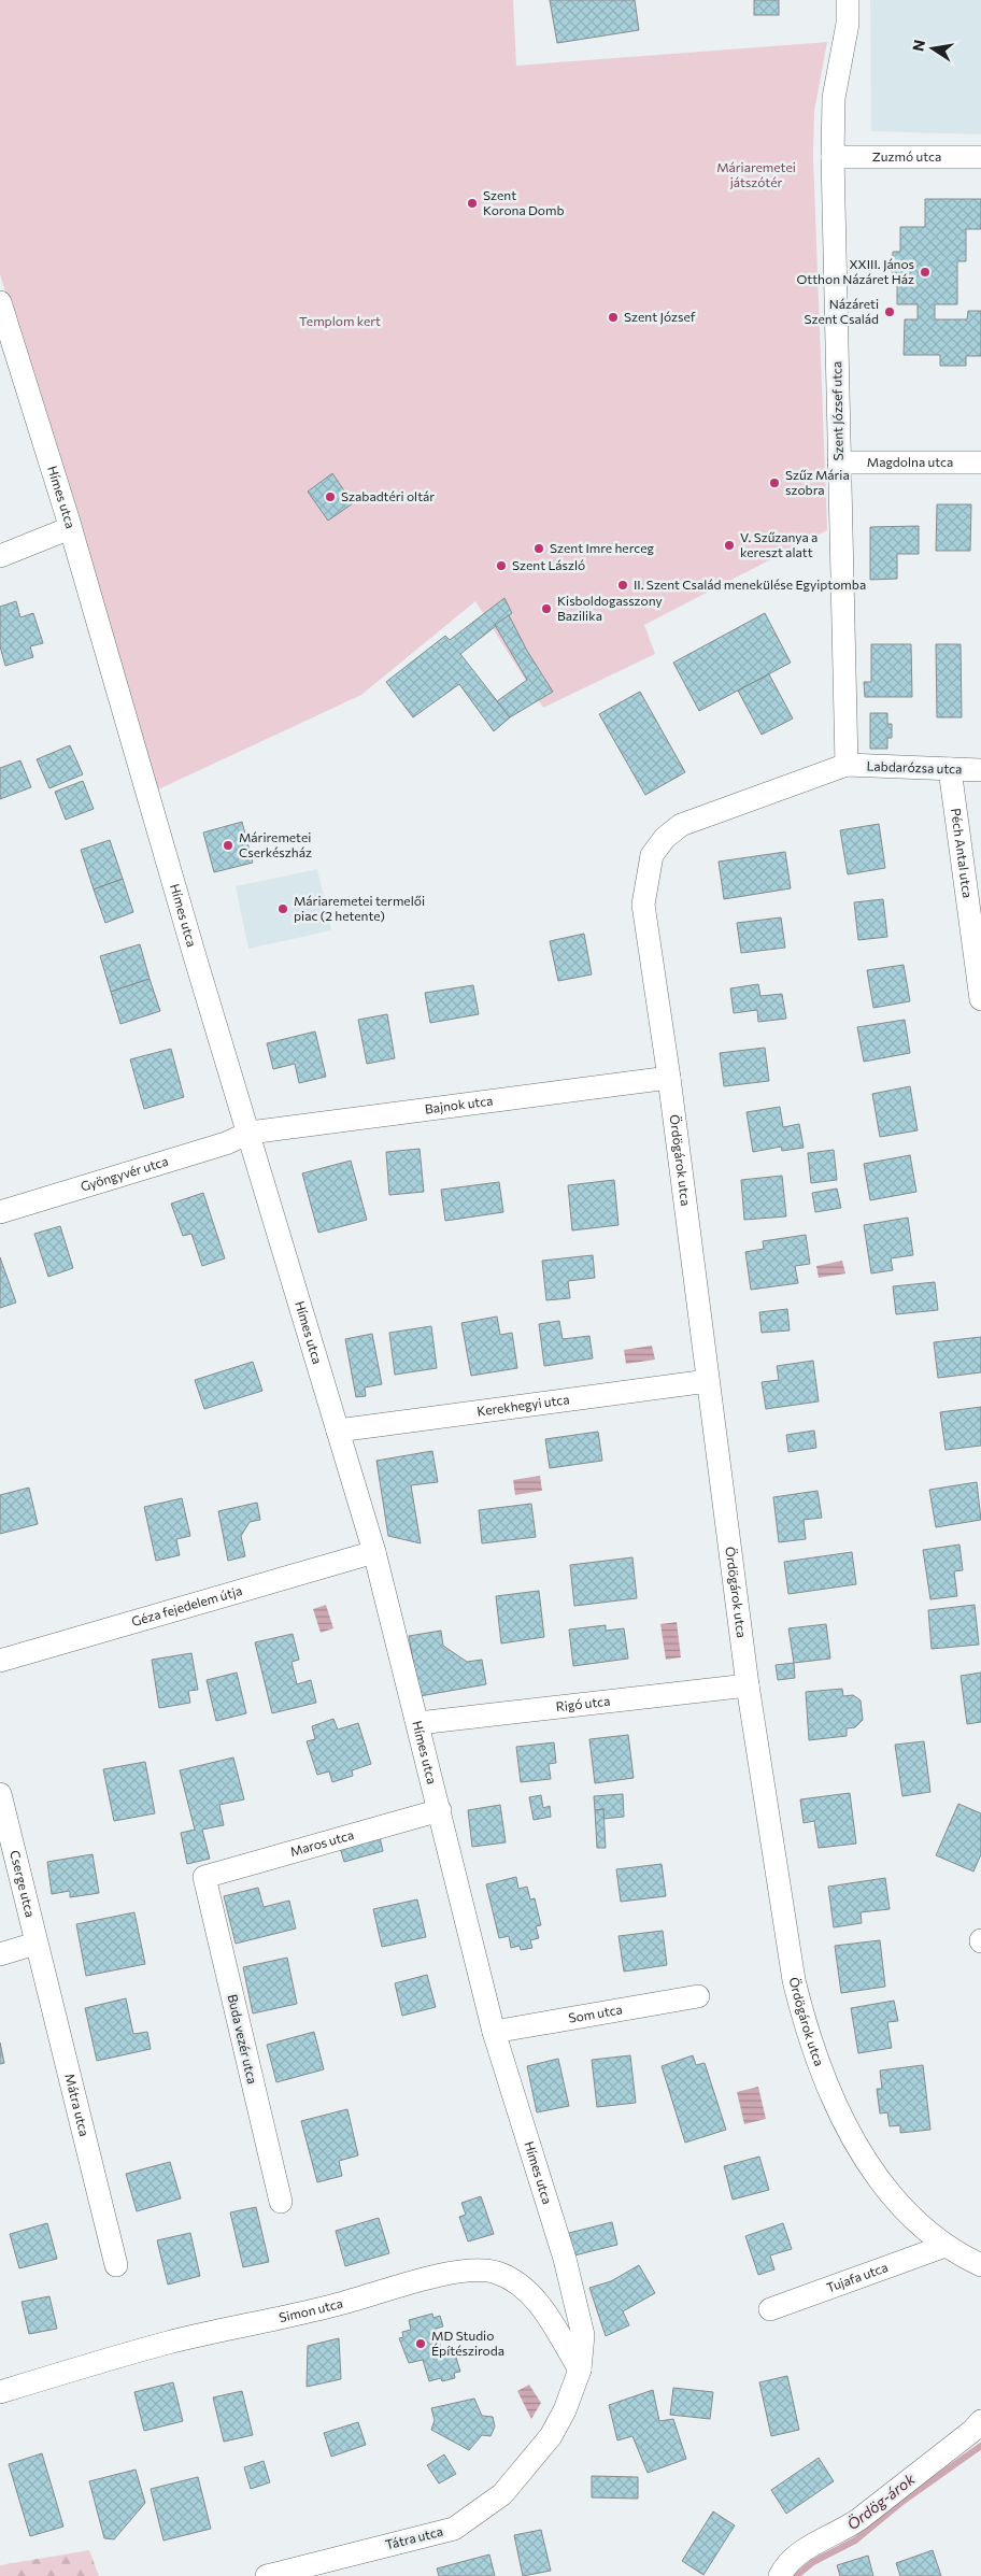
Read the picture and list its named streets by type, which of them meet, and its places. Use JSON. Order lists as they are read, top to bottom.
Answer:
{
  "streets": {
    "street": [
      "Zuzmó utca",
      "Szent József utca",
      "Magdolna utca",
      "Hímes utca",
      "Labdarózsa utca",
      "Péch Antal utca",
      "Bajnok utca",
      "Ördögárok utca",
      "Gyöngyvér utca",
      "Kerekhegyi utca",
      "Géza fejedelem útja",
      "Rigó utca",
      "Maros utca",
      "Cserge utca",
      "Som utca",
      "Buda vezér utca",
      "Mátra utca",
      "Tujafa utca",
      "Simon utca",
      "Tátra utca"
    ]
  },
  "crossings": [
    ["Zuzmó utca", "Szent József utca"],
    ["Szent József utca", "Magdolna utca"],
    ["Szent József utca", "Labdarózsa utca"],
    ["Szent József utca", "Ördögárok utca"],
    ["Hímes utca", "Bajnok utca"],
    ["Hímes utca", "Gyöngyvér utca"],
    ["Hímes utca", "Kerekhegyi utca"],
    ["Hímes utca", "Géza fejedelem útja"],
    ["Hímes utca", "Rigó utca"],
    ["Hímes utca", "Maros utca"],
    ["Hímes utca", "Som utca"],
    ["Hímes utca", "Simon utca"],
    ["Hímes utca", "Tátra utca"],
    ["Labdarózsa utca", "Péch Antal utca"],
    ["Labdarózsa utca", "Ördögárok utca"],
    ["Bajnok utca", "Ördögárok utca"],
    ["Bajnok utca", "Gyöngyvér utca"],
    ["Ördögárok utca", "Kerekhegyi utca"],
    ["Ördögárok utca", "Rigó utca"],
    ["Ördögárok utca", "Tujafa utca"],
    ["Maros utca", "Buda vezér utca"],
    ["Cserge utca", "Mátra utca"],
    ["Simon utca", "Tátra utca"]
  ],
  "water": ["Ördög-árok"],
  "parks": ["Máriaremetei játszótér", "Templom kert"],
  "places": [
    "Szent Korona Domb",
    "XXIII. János Otthon Názáret Ház",
    "Názáreti Szent Család",
    "Szent József",
    "Szűz Mária szobra",
    "Szabadtéri oltár",
    "V. Szűzanya a kereszt alatt",
    "Szent Imre herceg",
    "Szent László",
    "II. Szent Család menekülése Egyiptomba",
    "Kisboldogasszony Bazilika",
    "Máriremetei Cserkészház",
    "Máriaremetei termelői piac (2 hetente)",
    "MD Studio Építésziroda"
  ],
  "north": "left"
}
